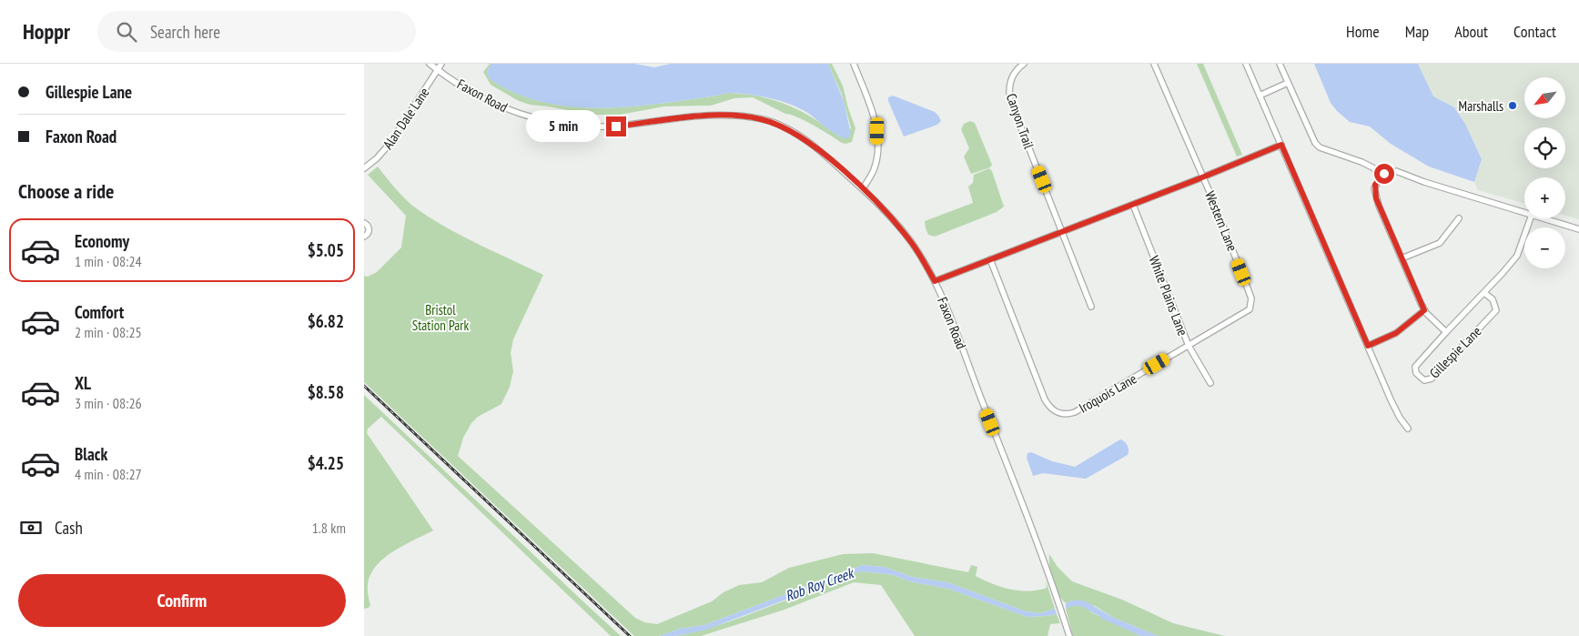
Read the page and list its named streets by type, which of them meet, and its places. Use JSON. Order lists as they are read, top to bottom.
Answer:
{
  "streets": {
    "street": [
      "Faxon Road",
      "Alan Dale Lane",
      "Canyon Trail",
      "Western Lane",
      "White Plains Lane",
      "Gillespie Lane",
      "Iroquois Lane"
    ]
  },
  "crossings": [
    ["Faxon Road", "Alan Dale Lane"],
    ["Western Lane", "Iroquois Lane"],
    ["White Plains Lane", "Iroquois Lane"]
  ],
  "water": ["Rob Roy Creek"],
  "parks": ["Bristol Station Park"],
  "places": ["Marshalls"],
  "north": "bottom left",
  "page": {
    "header": "Hoppr",
    "search": "Search here",
    "nav": [
      "Home",
      "Map",
      "About",
      "Contact"
    ],
    "banner": ["Gillespie Lane", "Faxon Road"],
    "map_buttons": ["+", "−"],
    "bubble": "5 min",
    "heading": "Choose a ride",
    "list": [
      {
        "name": "Economy",
        "note": "1 min · 08:24",
        "value": "$5.05"
      },
      {
        "name": "Comfort",
        "note": "2 min · 08:25",
        "value": "$6.82"
      },
      {
        "name": "XL",
        "note": "3 min · 08:26",
        "value": "$8.58"
      },
      {
        "name": "Black",
        "note": "4 min · 08:27",
        "value": "$4.25"
      }
    ],
    "pay": ["Cash", "1.8 km"],
    "buttons": "Confirm"
  }
}
